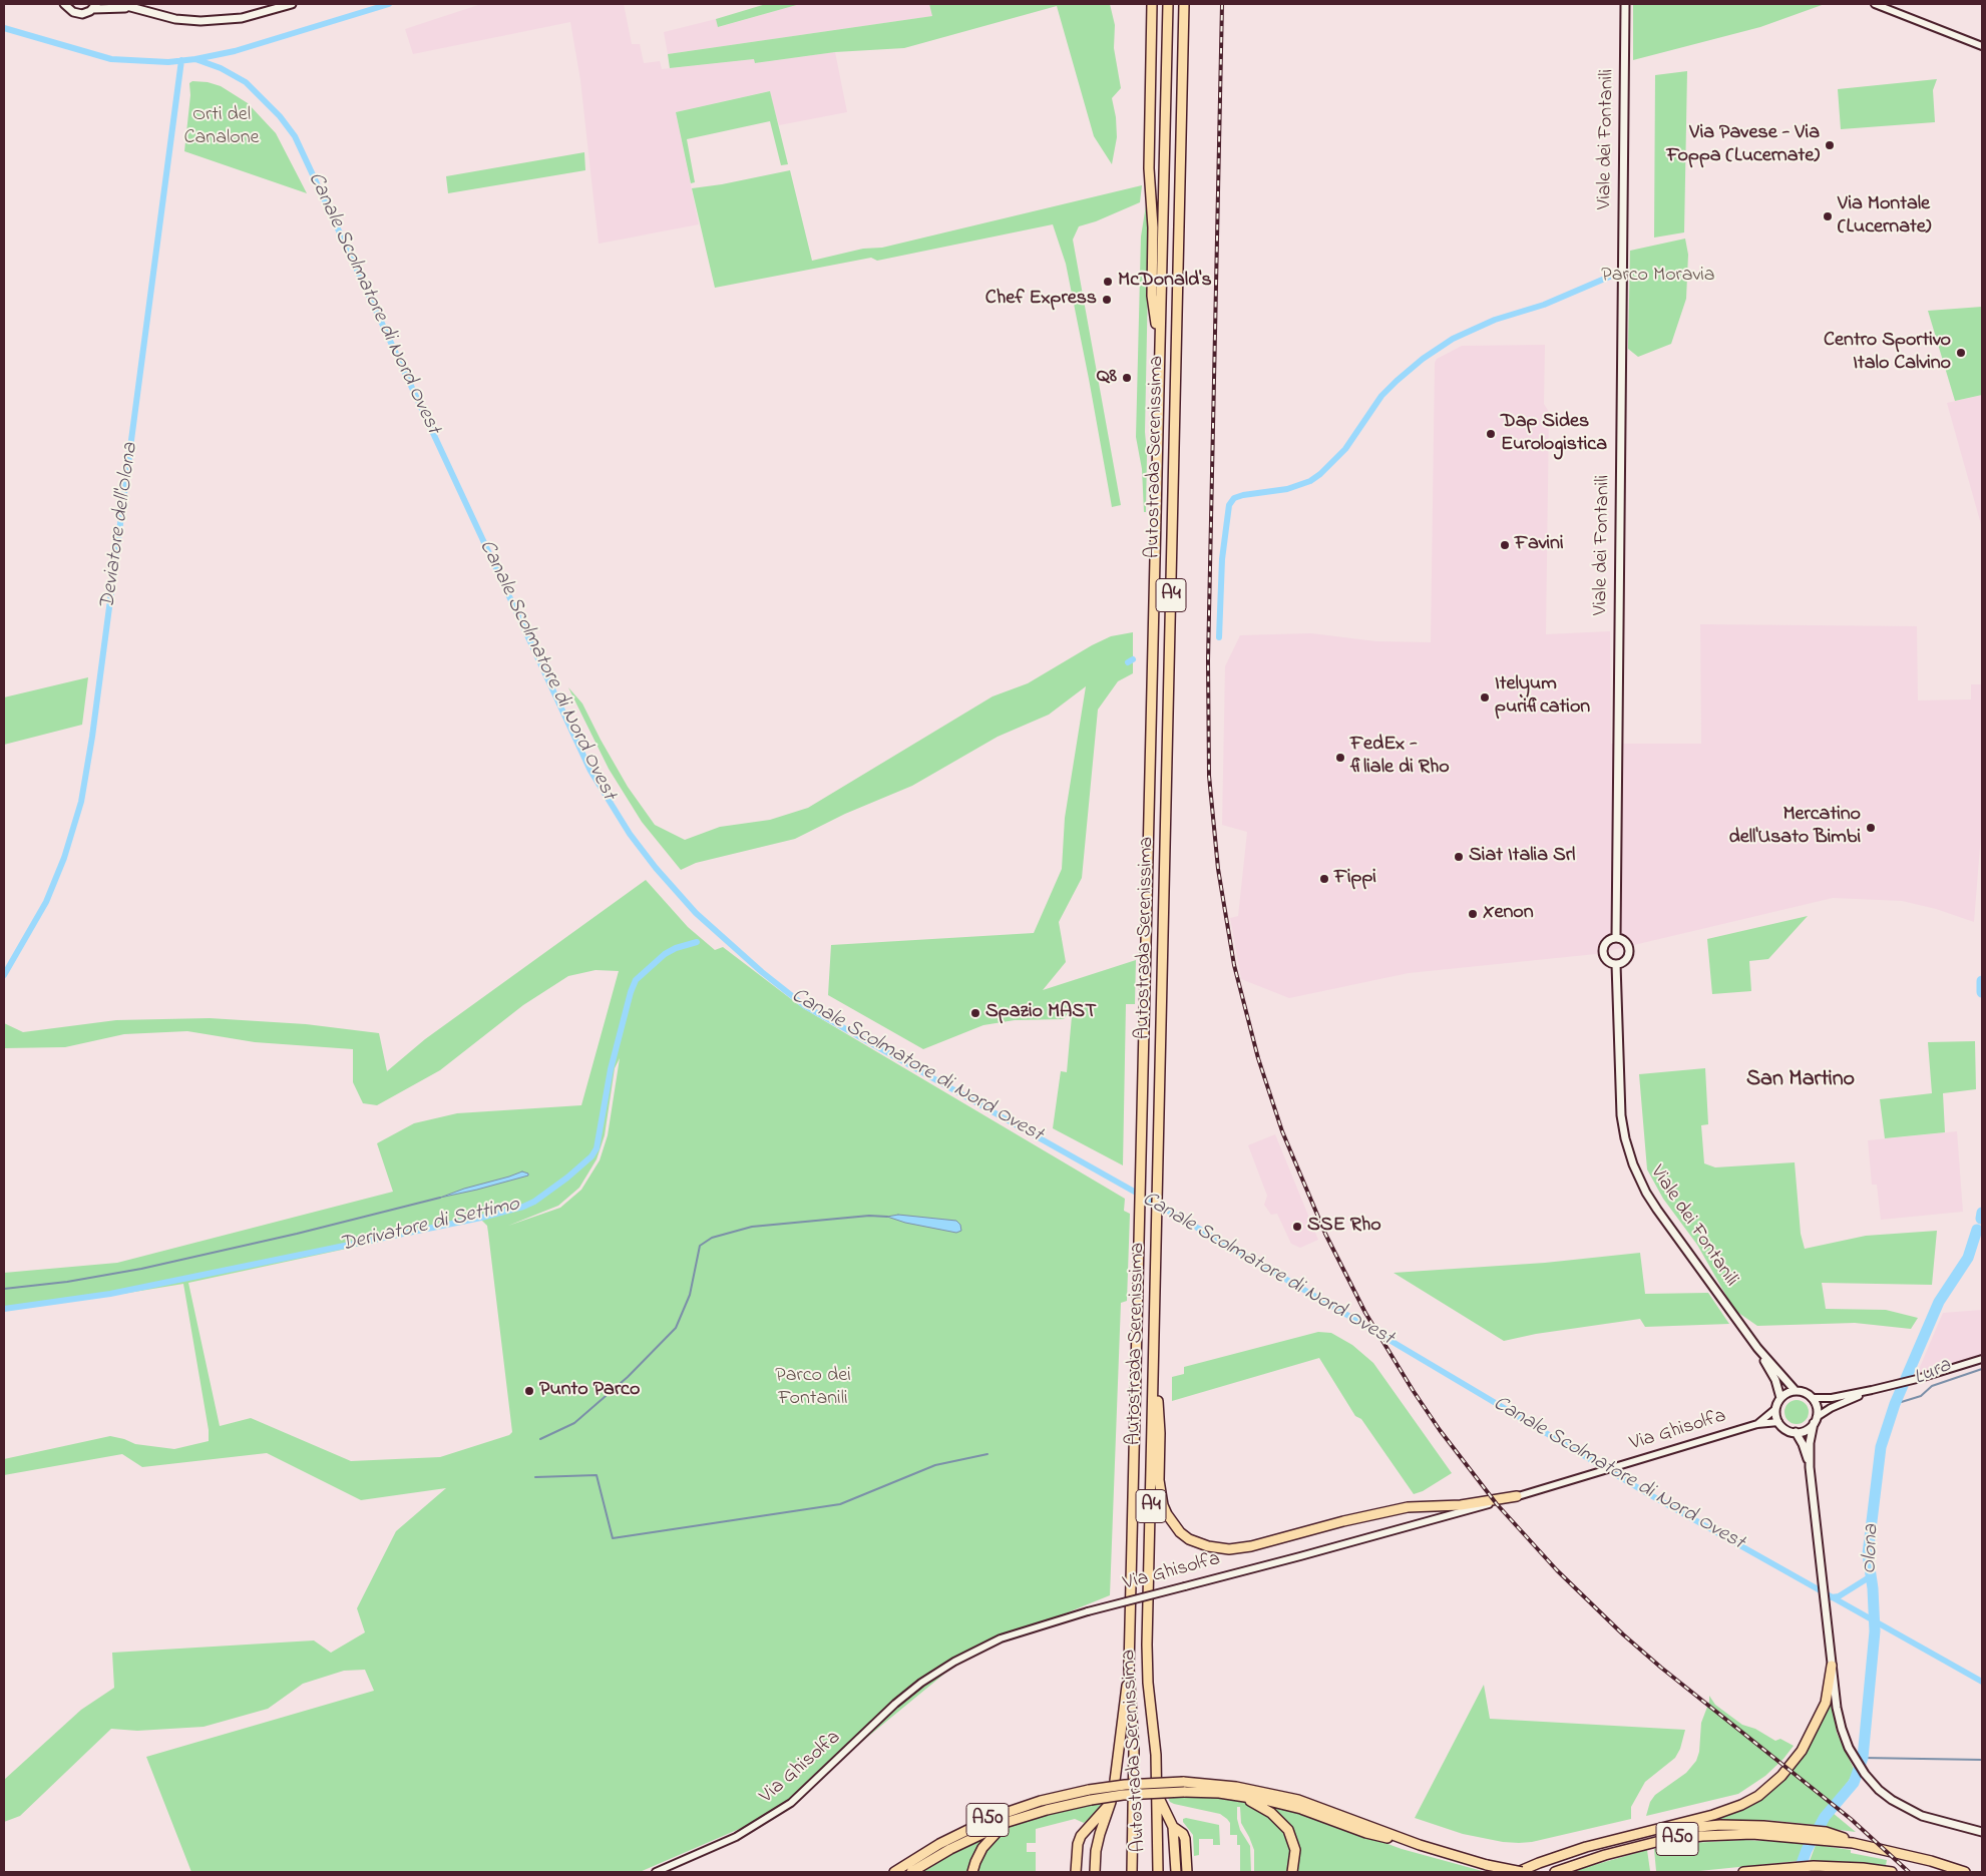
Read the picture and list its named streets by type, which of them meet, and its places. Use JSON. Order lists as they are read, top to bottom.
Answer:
{
  "streets": {
    "highway": ["Autostrada Serenissima", "A4", "A50"],
    "main road": ["Viale dei Fontanili"],
    "street": ["Via Ghisolfa"]
  },
  "crossings": [
    ["Viale dei Fontanili", "Via Ghisolfa"]
  ],
  "districts": ["San Martino"],
  "water": [
    "Canale Scolmatore di Nord Ovest",
    "Deviatore dell'Olona",
    "Derivatore di Settimo",
    "Lura",
    "Olona"
  ],
  "parks": ["Orti del Canalone", "Parco Moravia", "Parco dei Fontanili"],
  "places": [
    "Via Pavese - Via Foppa (Lucernate)",
    "Via Montale (Lucernate)",
    "McDonald's",
    "Chef Express",
    "Centro Sportivo Italo Calvino",
    "Q8",
    "Dap Sides Eurologistica",
    "Favini",
    "Itelyum purification",
    "FedEx - filiale di Rho",
    "Mercatino dell'Usato Bimbi",
    "Siat Italia Srl",
    "Fippi",
    "Xenon",
    "Spazio MAST",
    "SSE Rho",
    "Punto Parco"
  ]
}
